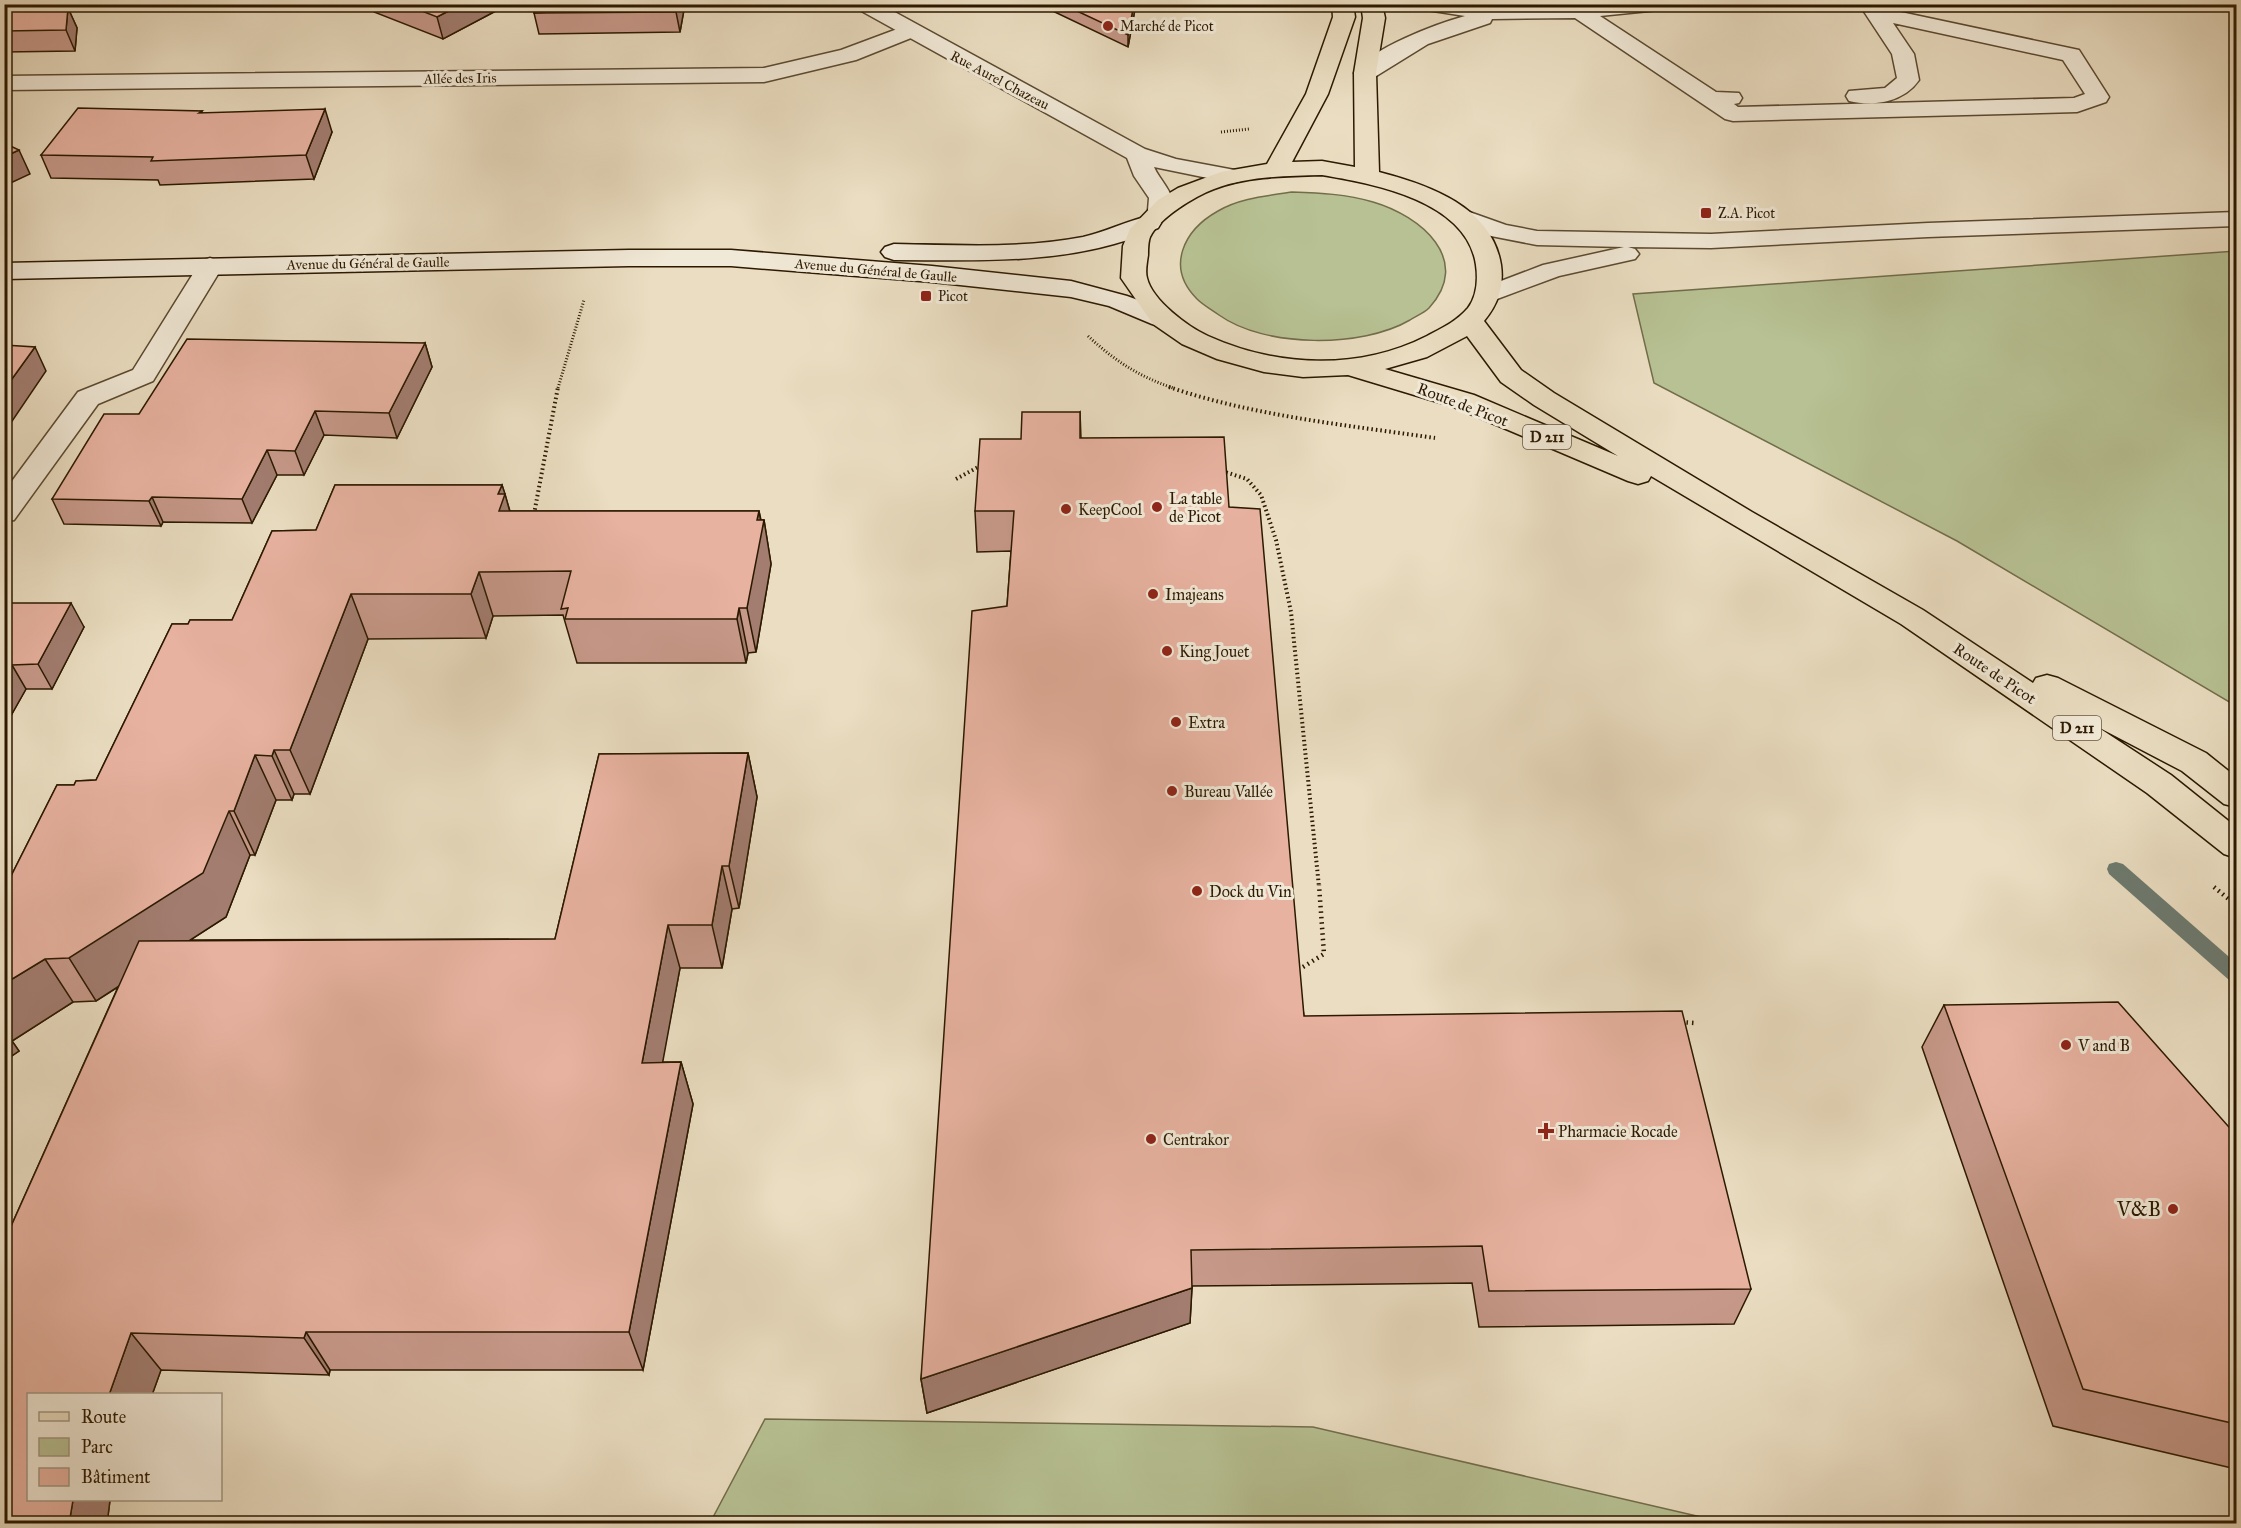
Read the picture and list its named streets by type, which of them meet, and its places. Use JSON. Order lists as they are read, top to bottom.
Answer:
{
  "streets": {
    "main road": ["Route de Picot", "D 211"],
    "street": ["Allée des Iris", "Rue Aurel Chazeau", "Avenue du Général de Gaulle"]
  },
  "crossings": [
    ["Allée des Iris", "Rue Aurel Chazeau"]
  ],
  "places": {
    "other": [
      "Marché de Picot",
      "La table de Picot",
      "KeepCool",
      "Imajeans",
      "King Jouet",
      "Extra",
      "Bureau Vallée",
      "Dock du Vin",
      "V and B",
      "Centrakor",
      "V&B"
    ],
    "transit": ["Z.A. Picot", "Picot"],
    "health": ["Pharmacie Rocade"]
  },
  "legend": ["Route", "Parc", "Bâtiment"]
}
